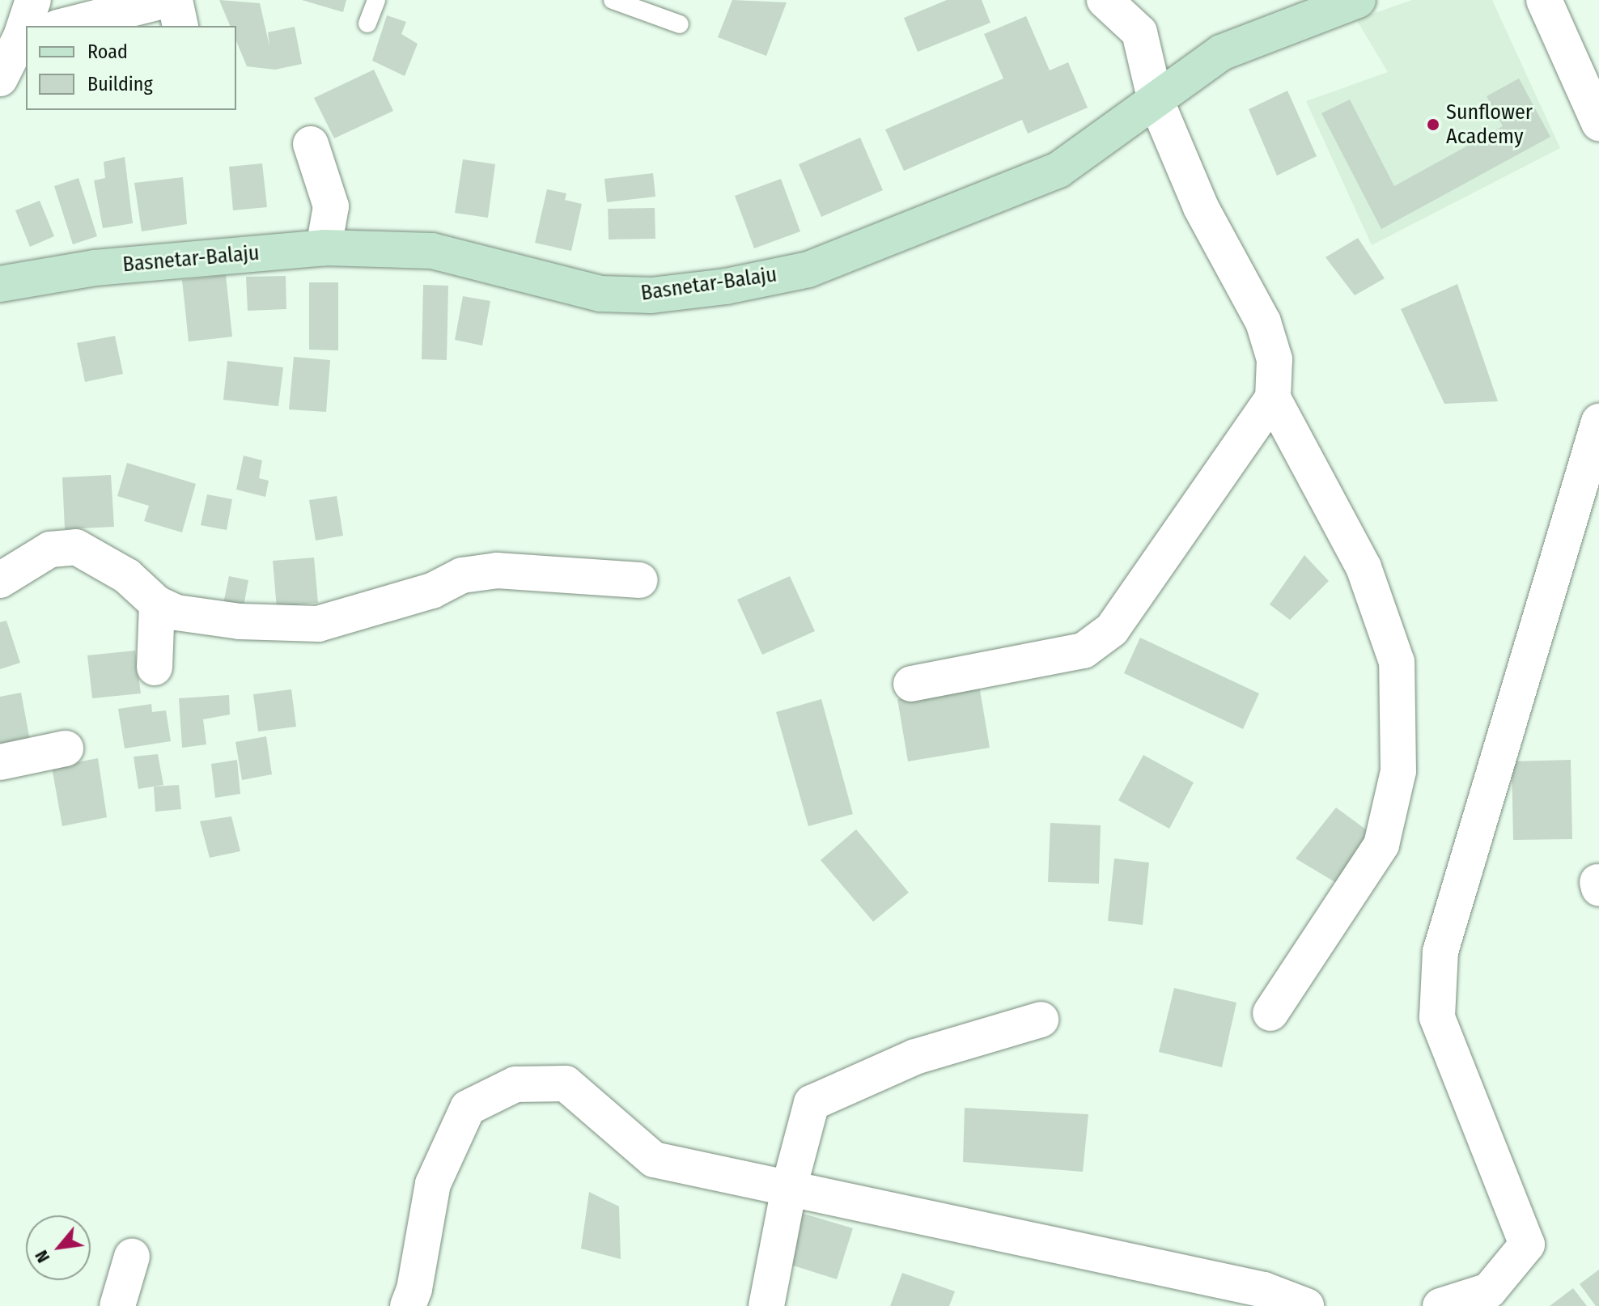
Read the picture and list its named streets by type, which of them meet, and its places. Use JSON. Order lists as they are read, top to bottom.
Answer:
{
  "streets": {
    "street": ["Basnetar-Balaju"]
  },
  "places": ["Sunflower Academy"],
  "legend": ["Road", "Building"],
  "north": "bottom left"
}
